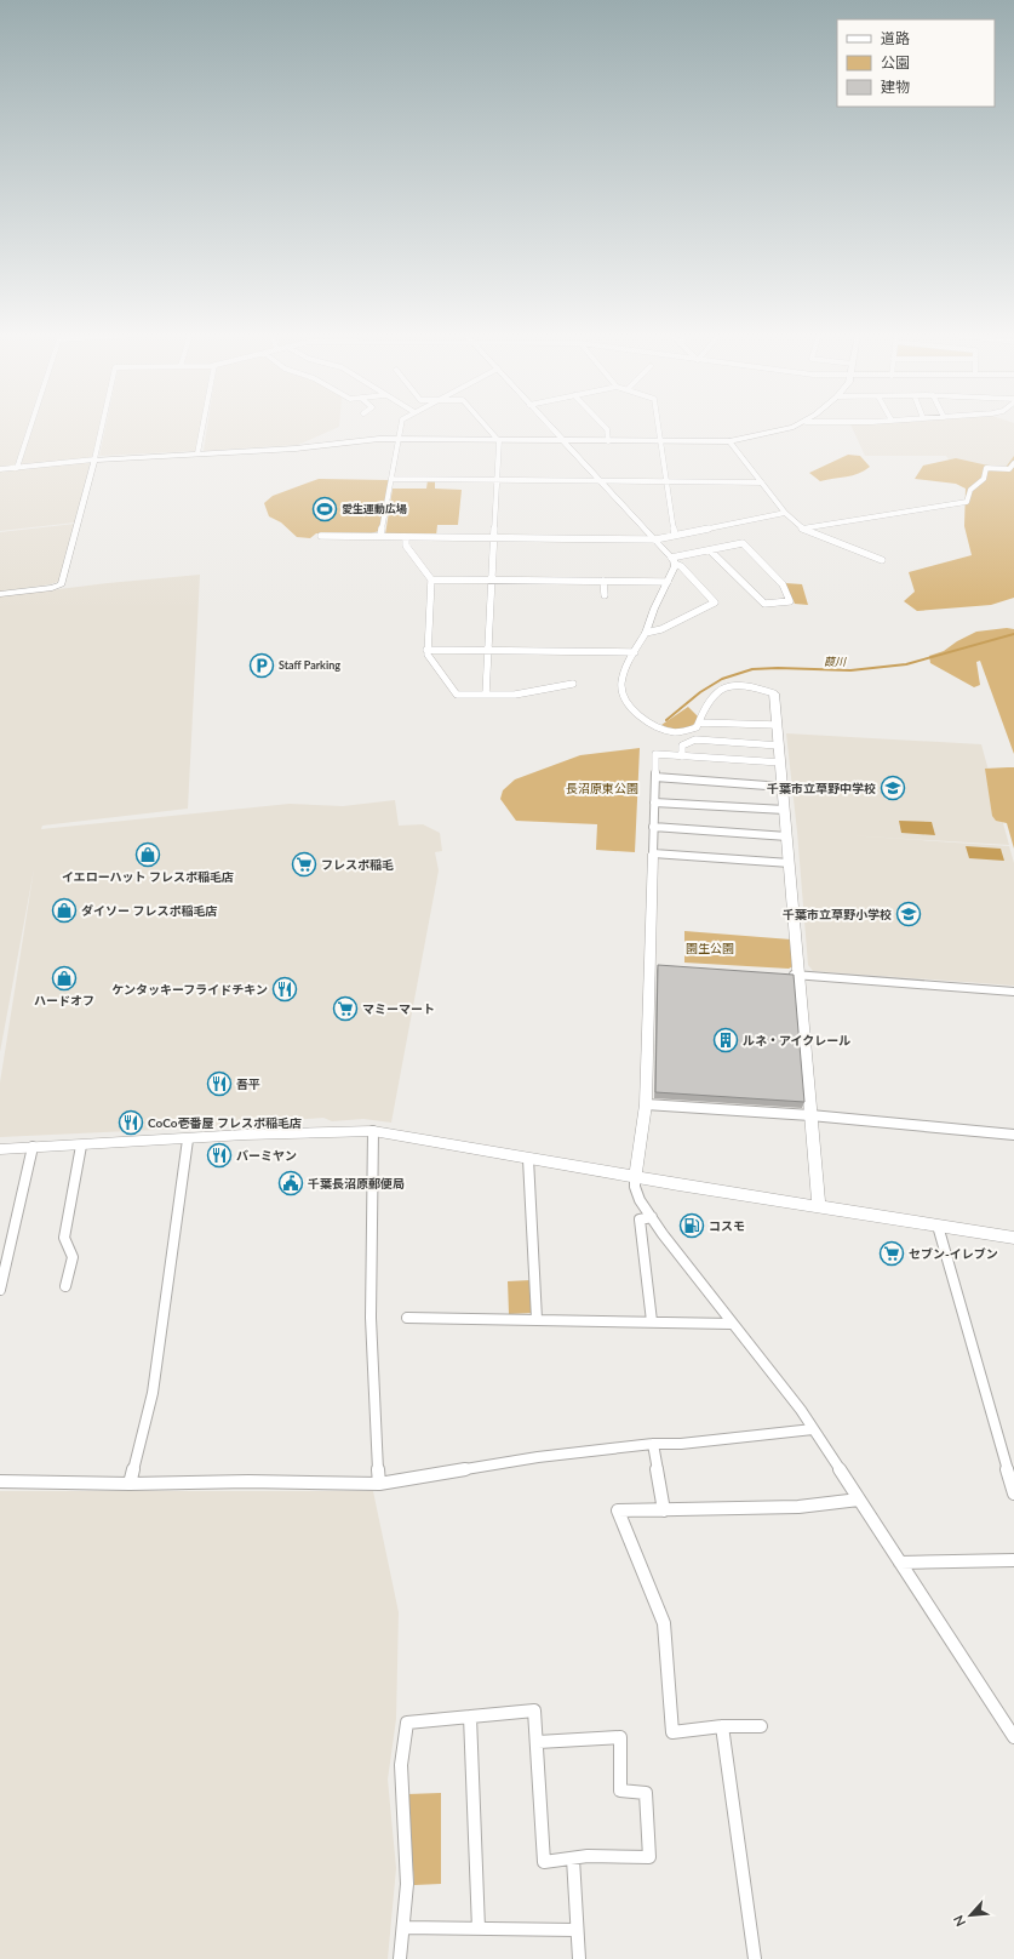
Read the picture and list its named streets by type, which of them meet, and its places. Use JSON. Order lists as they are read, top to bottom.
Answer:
{
  "water": ["葭川"],
  "parks": ["長沼原東公園", "園生公園"],
  "places": {
    "sports": ["愛生運動広場"],
    "parking": ["Staff Parking"],
    "school or university": ["千葉市立草野中学校", "千葉市立草野小学校"],
    "shop": ["イエローハット フレスポ稲毛店", "ダイソー フレスポ稲毛店", "ハードオフ"],
    "supermarket": ["フレスポ稲毛", "マミーマート", "セブン-イレブン"],
    "restaurant": [
      "ケンタッキーフライドチキン",
      "吾平",
      "CoCo壱番屋 フレスポ稲毛店",
      "バーミヤン"
    ],
    "building": ["ルネ・アイクレール"],
    "public building": ["千葉長沼原郵便局"],
    "fuel station": ["コスモ"]
  },
  "legend": ["道路", "公園", "建物"],
  "north": "bottom left"
}
